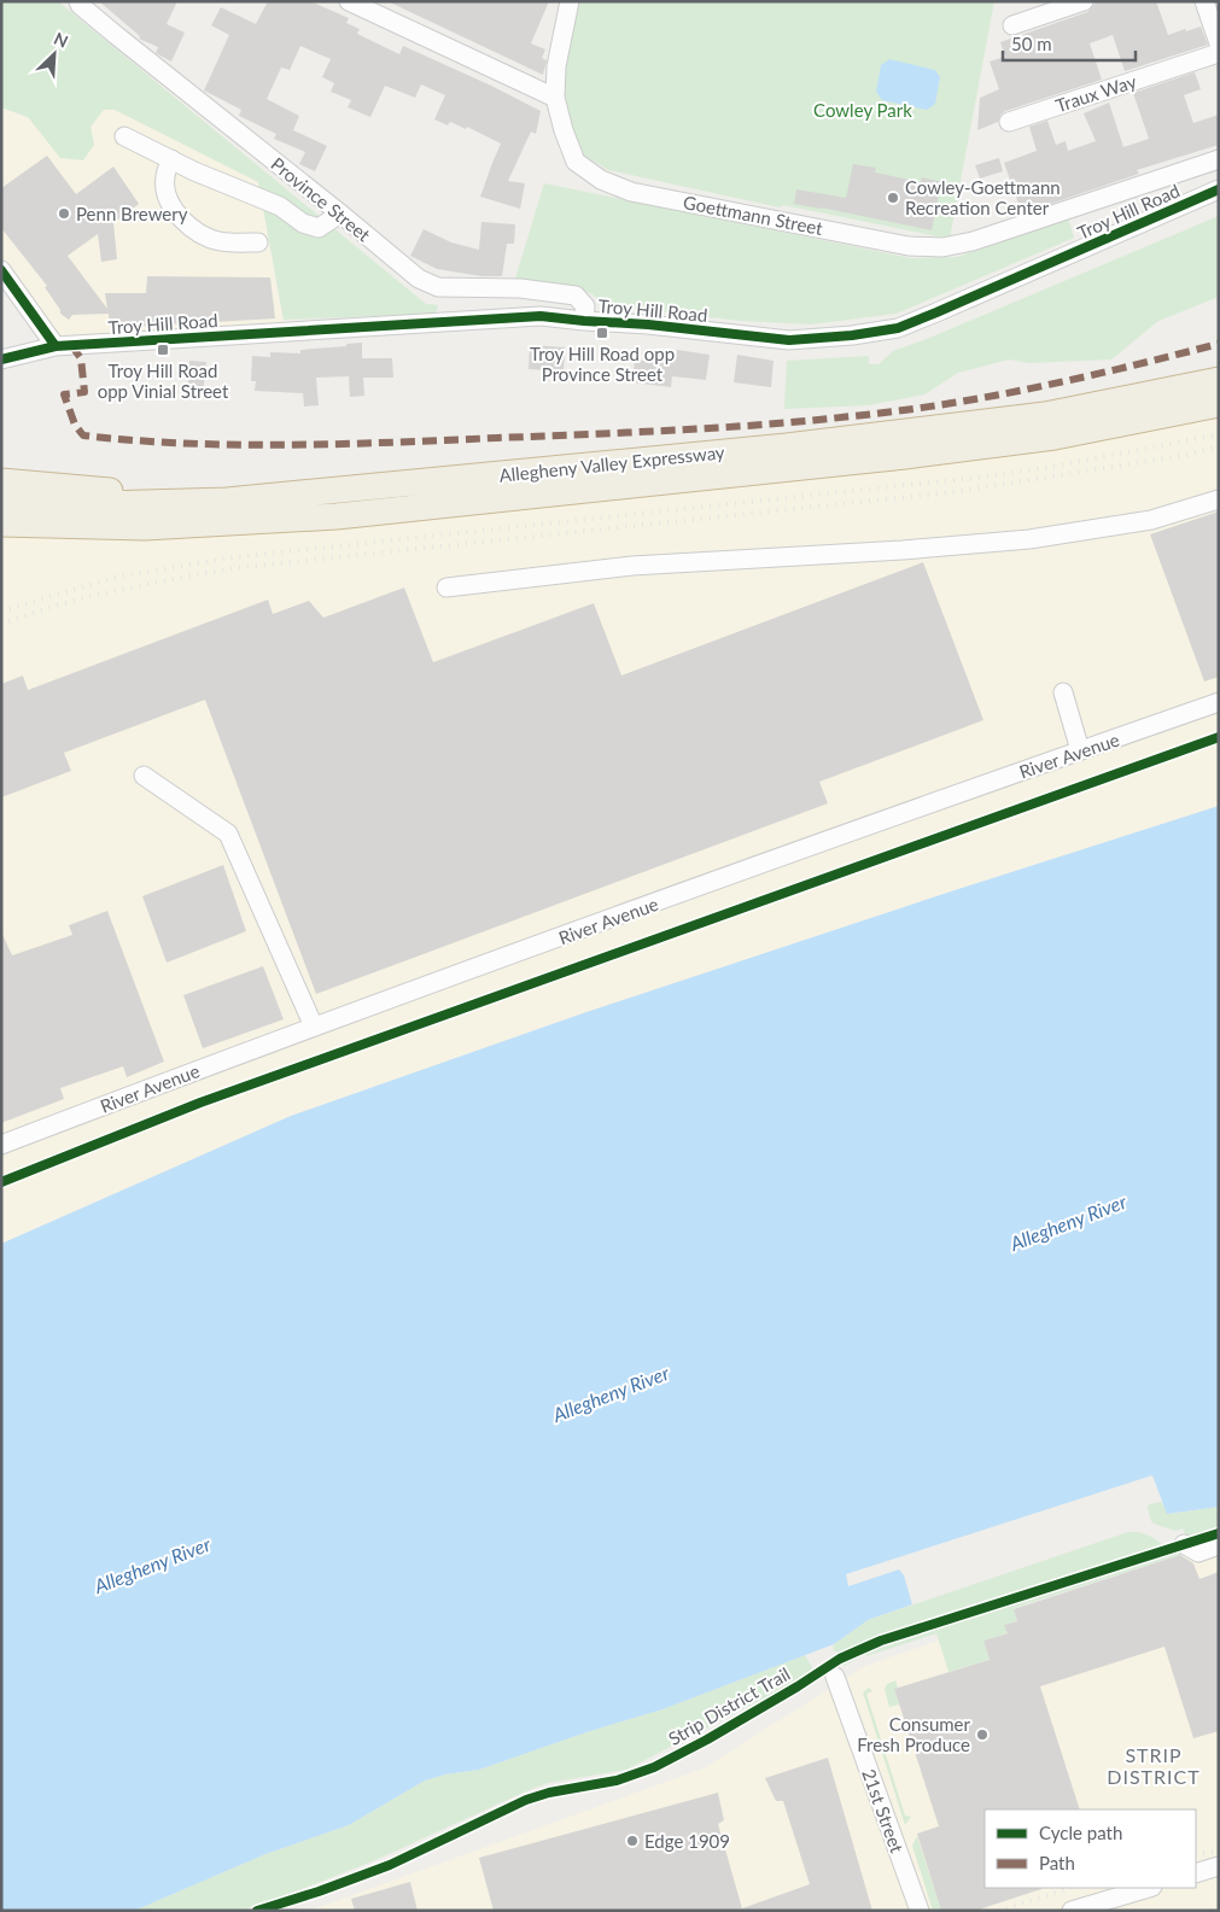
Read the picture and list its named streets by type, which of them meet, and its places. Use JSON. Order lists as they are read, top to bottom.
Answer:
{
  "streets": {
    "highway": ["Allegheny Valley Expressway"],
    "street": [
      "Traux Way",
      "Province Street",
      "Troy Hill Road",
      "Goettmann Street",
      "River Avenue",
      "21st Street"
    ],
    "cycle path": ["Strip District Trail"]
  },
  "crossings": [
    ["Province Street", "Troy Hill Road"]
  ],
  "districts": ["STRIP DISTRICT"],
  "water": ["Allegheny River"],
  "parks": ["Cowley Park"],
  "places": {
    "other": [
      "Cowley-Goettmann Recreation Center",
      "Penn Brewery",
      "Consumer Fresh Produce",
      "Edge 1909"
    ],
    "transit": ["Troy Hill Road opp Province Street", "Troy Hill Road opp Vinial Street"]
  },
  "legend": ["Cycle path", "Path"],
  "scale_bar": "50 m",
  "north": "top right"
}
